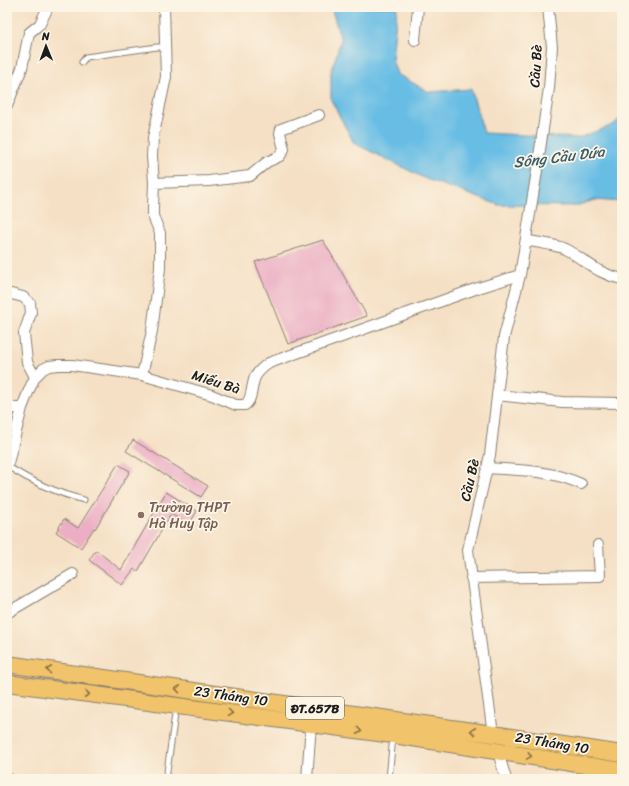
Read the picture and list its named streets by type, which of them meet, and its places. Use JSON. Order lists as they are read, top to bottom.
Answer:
{
  "streets": {
    "main road": ["23 Tháng 10", "ĐT.657B"],
    "street": ["Cầu Bè", "Miếu Bà"]
  },
  "crossings": [
    ["Cầu Bè", "Miếu Bà"],
    ["Cầu Bè", "23 Tháng 10"]
  ],
  "water": ["Sông Cầu Dứa"],
  "places": ["Trường THPT Hà Huy Tập"],
  "north": "top"
}
